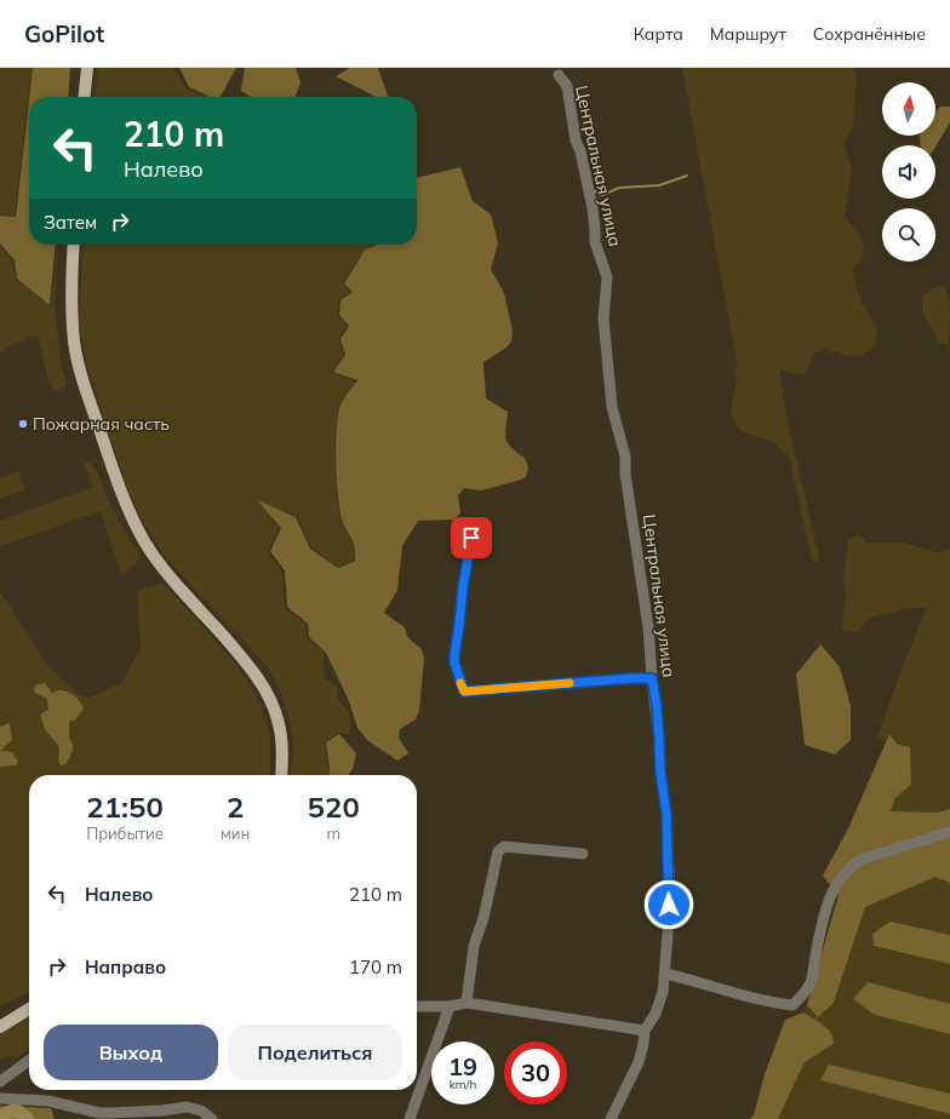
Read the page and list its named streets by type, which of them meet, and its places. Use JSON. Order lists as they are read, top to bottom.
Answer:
{
  "streets": {
    "street": ["Центральная улица"]
  },
  "places": ["Пожарная часть"],
  "north": "top",
  "page": {
    "header": "GoPilot",
    "nav": ["Карта", "Маршрут", "Сохранённые"],
    "turn": ["210 m", "Налево"],
    "then": "Затем",
    "eta": [
      "21:50",
      "Прибытие",
      "2",
      "мин",
      "520",
      "m"
    ],
    "list": [
      {
        "name": "Налево",
        "value": "210 m"
      },
      {
        "name": "Направо",
        "value": "170 m"
      }
    ],
    "buttons": ["Выход", "Поделиться"],
    "speed": "19 km/h",
    "limit": "30"
  }
}
